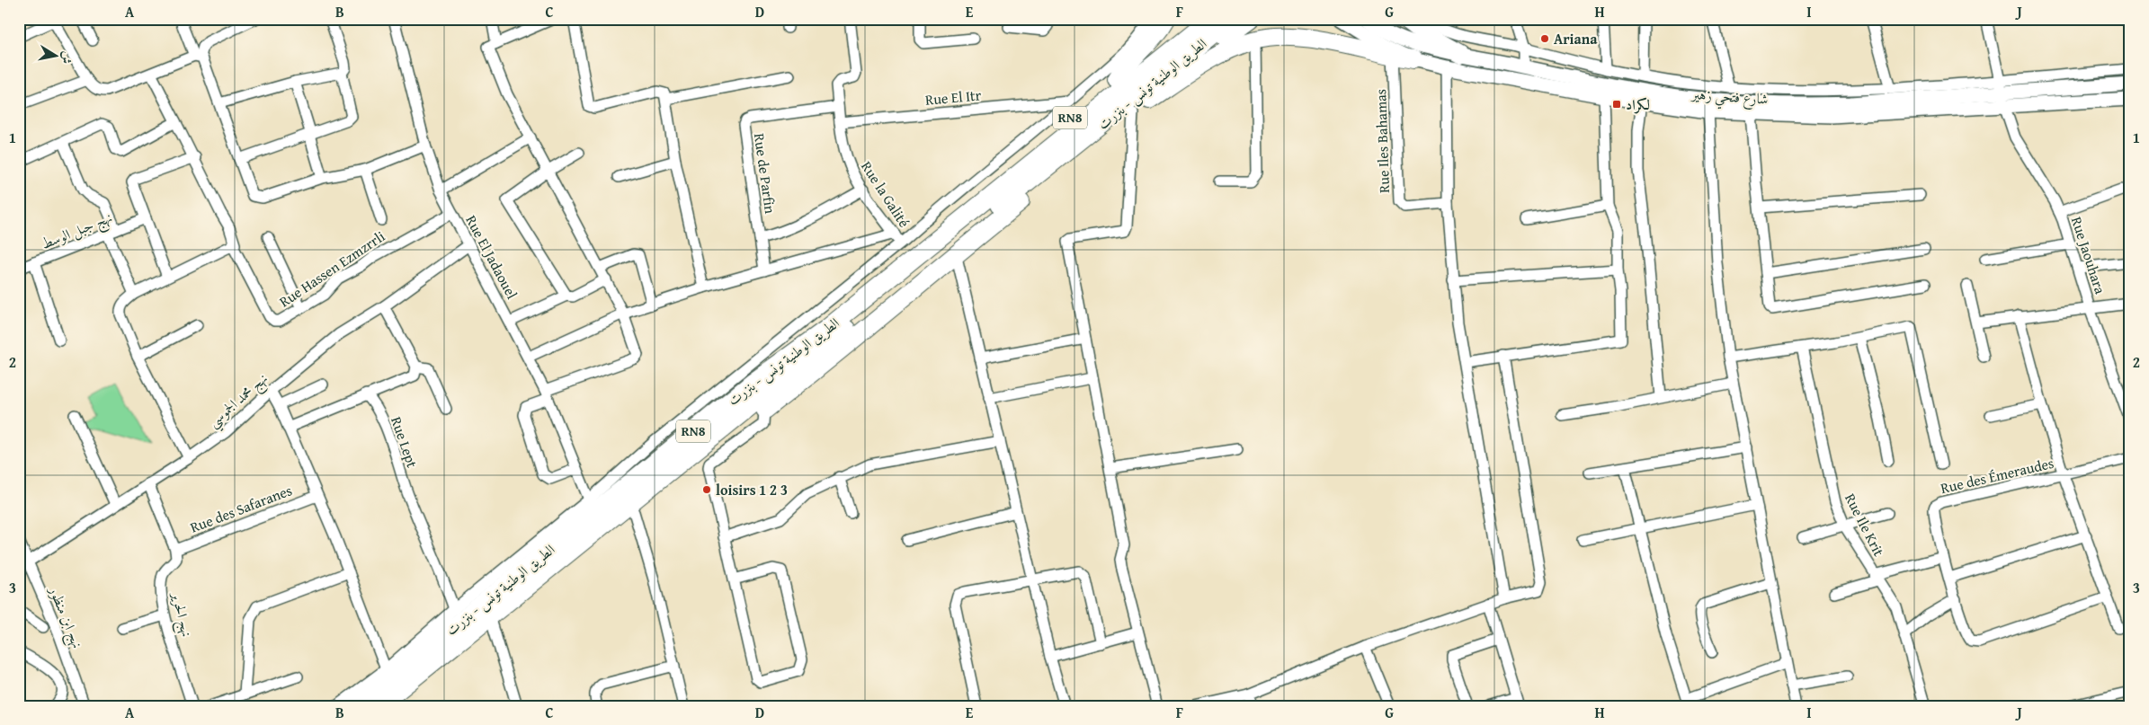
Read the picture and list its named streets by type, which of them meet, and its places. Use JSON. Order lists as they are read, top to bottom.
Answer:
{
  "streets": {
    "highway": ["الطريق الوطنية تونس - بنزرت", "RN8"],
    "street": [
      "شارع فتحي زهير",
      "Rue El Itr",
      "Rue Iles Bahamas",
      "Rue de Parfin",
      "Rue la Galité",
      "نهج جبل الوسط",
      "Rue Jaouhara",
      "Rue El Jadaouel",
      "Rue Hassen Ezmzrrli",
      "نهج محمد الجموسي",
      "Rue Lept",
      "Rue des Émeraudes",
      "Rue des Safaranes",
      "Rue Ile Krit",
      "نهج الحرير",
      "نهج ابن منظور"
    ]
  },
  "crossings": [
    ["الطريق الوطنية تونس - بنزرت", "RN8"],
    ["شارع فتحي زهير", "Rue Jaouhara"],
    ["Rue El Itr", "Rue la Galité"],
    ["Rue de Parfin", "Rue la Galité"],
    ["Rue El Jadaouel", "Rue Hassen Ezmzrrli"],
    ["Rue El Jadaouel", "نهج محمد الجموسي"],
    ["نهج محمد الجموسي", "نهج ابن منظور"],
    ["Rue des Safaranes", "نهج الحرير"]
  ],
  "places": {
    "other": ["Ariana", "loisirs 1 2 3"],
    "transit": ["لكراد"]
  },
  "north": "right",
  "grid": {
    "columns": [
      "A",
      "B",
      "C",
      "D",
      "E",
      "F",
      "G",
      "H",
      "I",
      "J"
    ],
    "rows": ["1", "2", "3"]
  }
}
